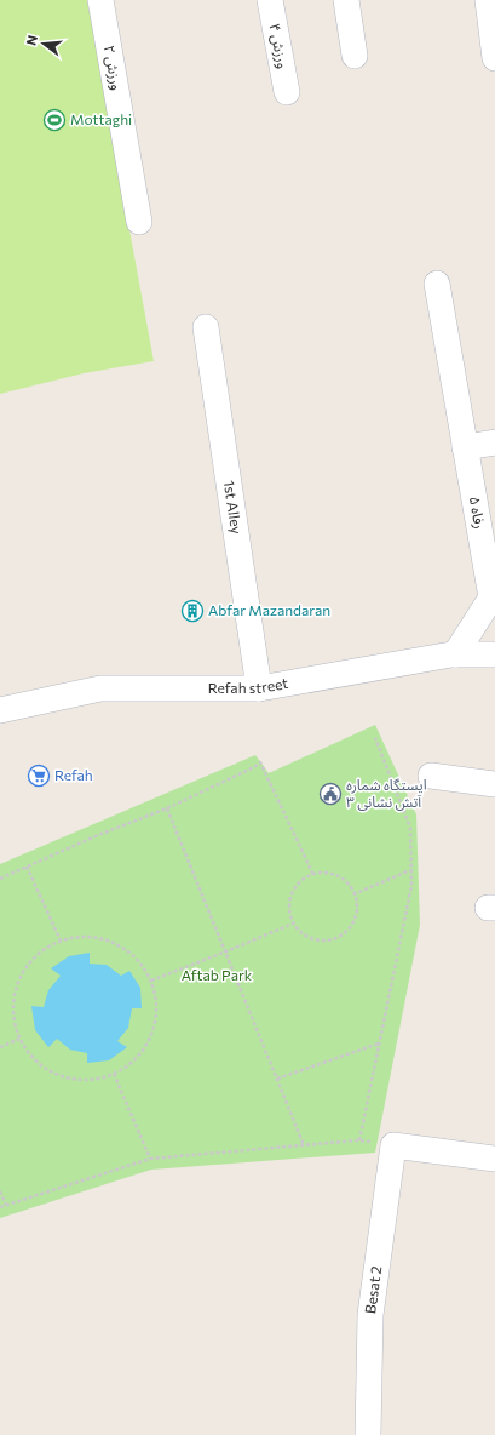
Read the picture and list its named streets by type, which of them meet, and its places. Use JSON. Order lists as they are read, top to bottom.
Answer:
{
  "streets": {
    "street": [
      "ورزش ۴",
      "ورزش ۲",
      "1st Alley",
      "رفاه ۵",
      "Refah street",
      "Besat 2"
    ]
  },
  "crossings": [
    ["1st Alley", "Refah street"],
    ["رفاه ۵", "Refah street"]
  ],
  "parks": ["Aftab Park"],
  "places": {
    "sports": ["Mottaghi"],
    "building": ["Abfar Mazandaran"],
    "supermarket": ["Refah"],
    "public building": ["ایستگاه شماره ۳ آتش نشانی"]
  },
  "north": "left"
}
